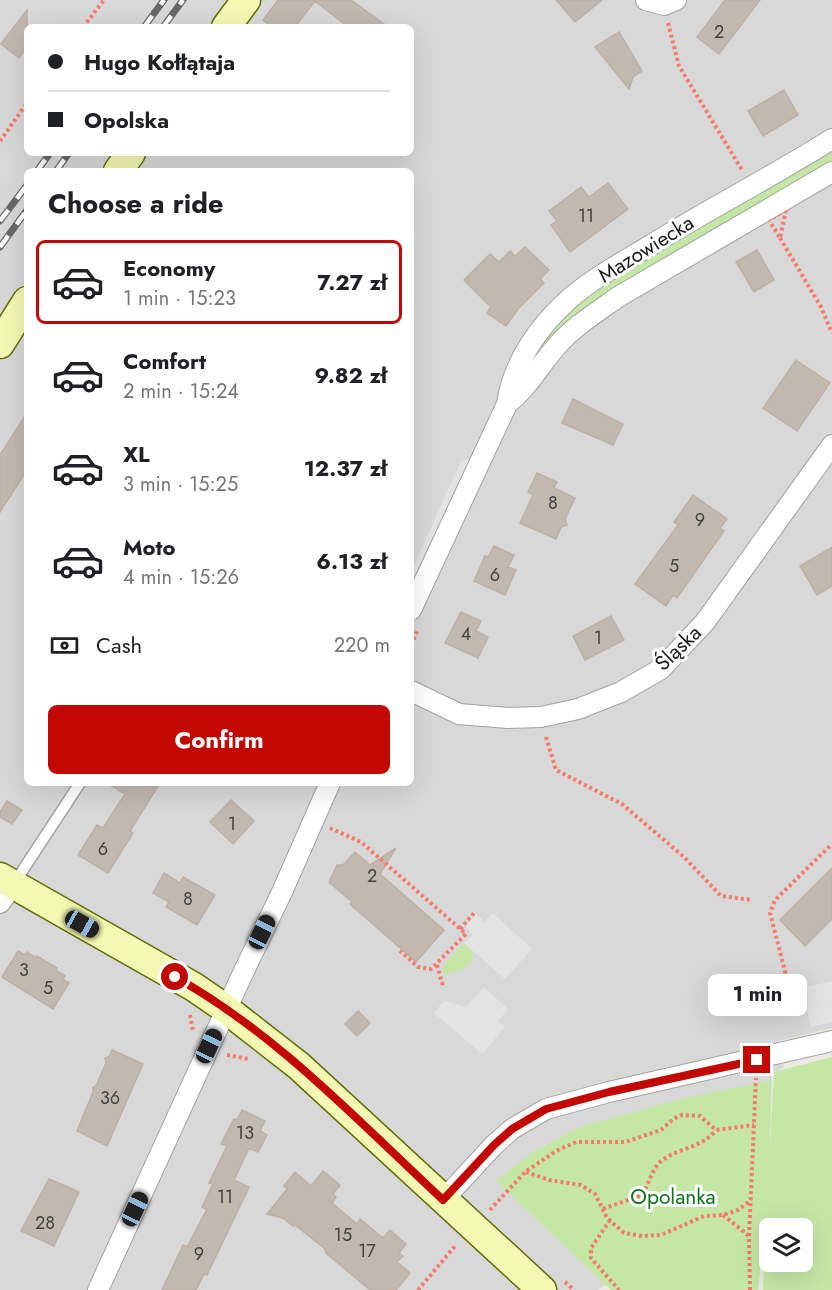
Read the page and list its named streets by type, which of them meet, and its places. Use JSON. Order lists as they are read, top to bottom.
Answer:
{
  "streets": {
    "street": ["Mazowiecka", "Śląska"]
  },
  "parks": ["Opolanka"],
  "house_numbers": [
    "2",
    "11",
    "8",
    "9",
    "5",
    "6",
    "4",
    "1",
    "1",
    "6",
    "2",
    "8",
    "3",
    "5",
    "36",
    "13",
    "11",
    "28",
    "15",
    "17",
    "9"
  ],
  "page": {
    "banner": ["Hugo Kołłątaja", "Opolska"],
    "heading": "Choose a ride",
    "list": [
      {
        "name": "Economy",
        "note": "1 min · 15:23",
        "value": "7.27 zł"
      },
      {
        "name": "Comfort",
        "note": "2 min · 15:24",
        "value": "9.82 zł"
      },
      {
        "name": "XL",
        "note": "3 min · 15:25",
        "value": "12.37 zł"
      },
      {
        "name": "Moto",
        "note": "4 min · 15:26",
        "value": "6.13 zł"
      }
    ],
    "pay": ["Cash", "220 m"],
    "buttons": "Confirm",
    "bubble": "1 min"
  }
}
